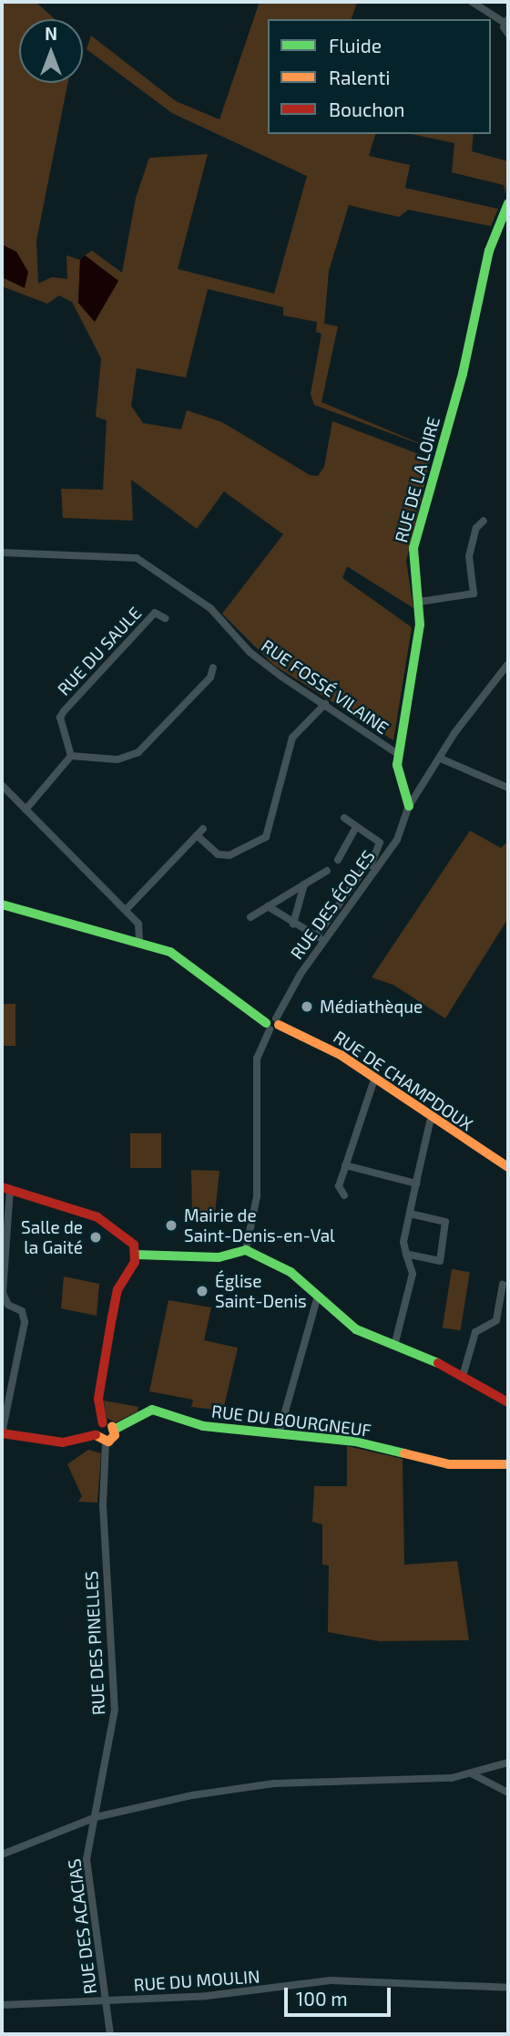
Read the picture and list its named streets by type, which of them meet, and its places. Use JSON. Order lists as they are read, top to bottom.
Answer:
{
  "streets": {
    "street": [
      "RUE DE LA LOIRE",
      "RUE DU SAULE",
      "RUE FOSSÉ VILAINE",
      "RUE DES ÉCOLES",
      "RUE DE CHAMPDOUX",
      "RUE DU BOURGNEUF",
      "RUE DES PINELLES",
      "RUE DES ACACIAS",
      "RUE DU MOULIN"
    ]
  },
  "crossings": [
    ["RUE DE LA LOIRE", "RUE FOSSÉ VILAINE"],
    ["RUE DE LA LOIRE", "RUE DES ÉCOLES"],
    ["RUE DES ÉCOLES", "RUE DE CHAMPDOUX"],
    ["RUE DES PINELLES", "RUE DES ACACIAS"],
    ["RUE DES ACACIAS", "RUE DU MOULIN"]
  ],
  "places": [
    "Médiathèque",
    "Mairie de Saint-Denis-en-Val",
    "Salle de la Gaité",
    "Église Saint-Denis"
  ],
  "legend": ["Fluide", "Ralenti", "Bouchon"],
  "scale_bar": "100 m",
  "north": "top"
}
